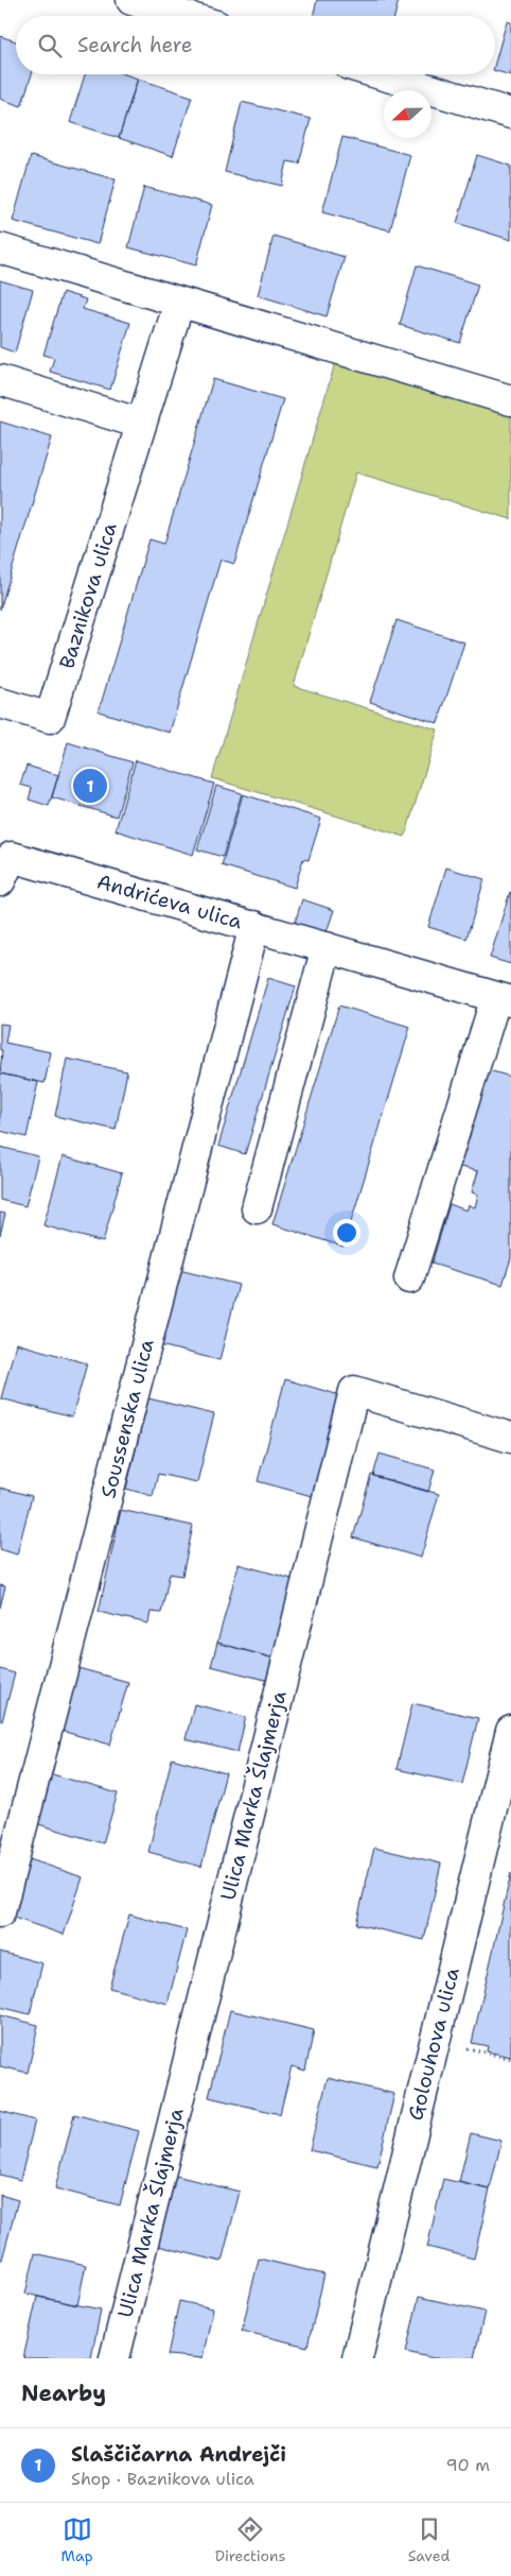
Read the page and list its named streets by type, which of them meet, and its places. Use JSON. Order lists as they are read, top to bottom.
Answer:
{
  "streets": {
    "street": [
      "Baznikova ulica",
      "Andrićeva ulica",
      "Soussenska ulica",
      "Ulica Marka Šlajmerja",
      "Golouhova ulica"
    ]
  },
  "crossings": [
    ["Andrićeva ulica", "Soussenska ulica"]
  ],
  "north": "left",
  "page": {
    "search": "Search here",
    "pins": "1",
    "heading": "Nearby",
    "list": [
      {
        "mark": "1",
        "name": "Slaščičarna Andrejči",
        "note": "Shop · Baznikova ulica",
        "value": "90 m"
      }
    ],
    "nav": ["Map", "Directions", "Saved"]
  }
}
